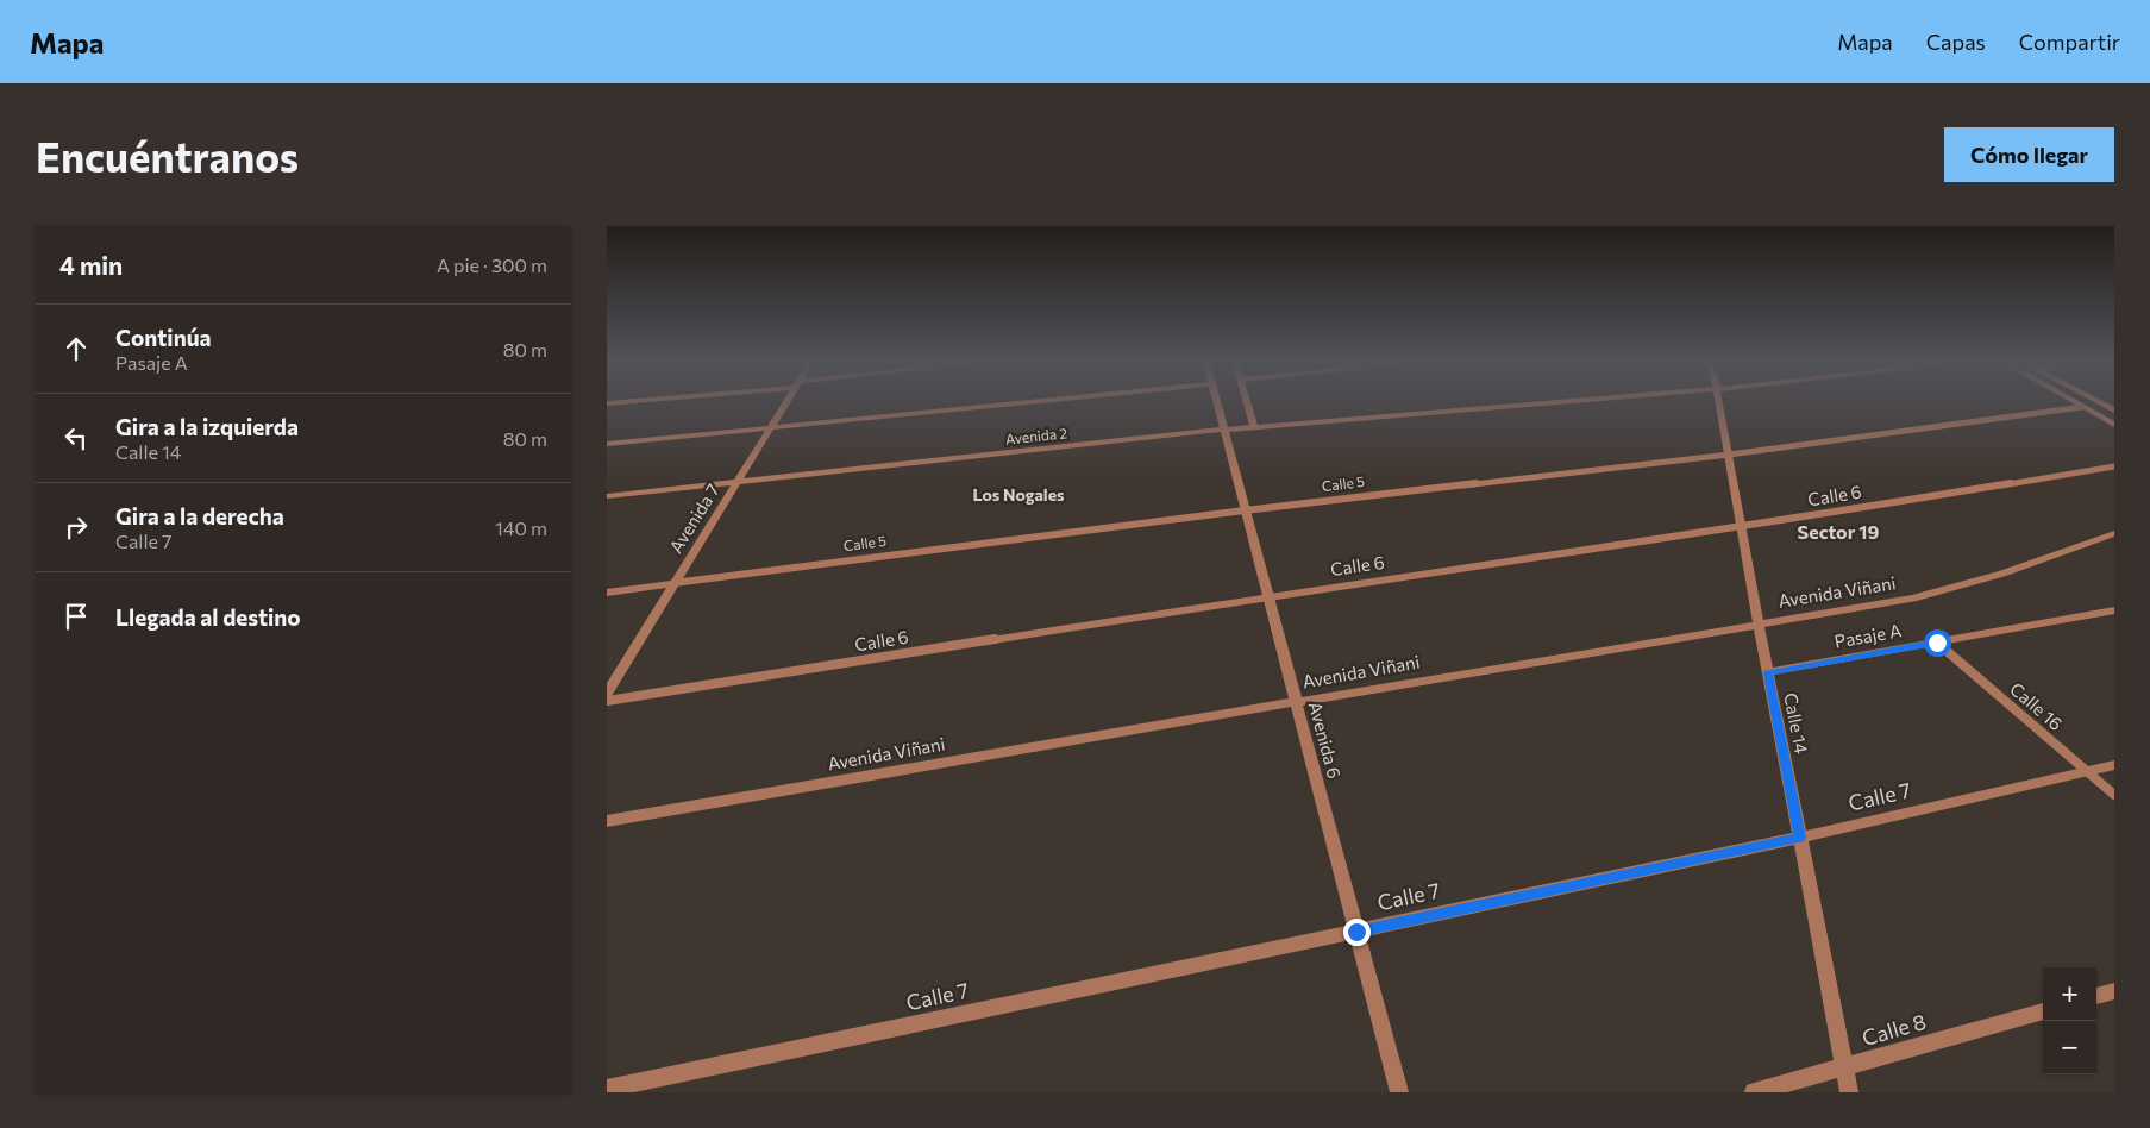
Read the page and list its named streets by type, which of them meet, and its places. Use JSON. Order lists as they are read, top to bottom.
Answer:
{
  "streets": {
    "street": [
      "Avenida 2",
      "Calle 5",
      "Avenida 7",
      "Avenida Viñani",
      "Pasaje A",
      "Calle 14",
      "Avenida 6",
      "Calle 7",
      "Calle 8"
    ],
    "lane": ["Calle 6", "Calle 16"]
  },
  "crossings": [
    ["Avenida 2", "Avenida 7"],
    ["Avenida 2", "Avenida 6"],
    ["Calle 5", "Avenida 7"],
    ["Calle 5", "Calle 14"],
    ["Calle 5", "Avenida 6"],
    ["Calle 6", "Calle 14"],
    ["Calle 6", "Avenida 6"],
    ["Avenida Viñani", "Calle 14"],
    ["Avenida Viñani", "Avenida 6"],
    ["Pasaje A", "Calle 16"],
    ["Pasaje A", "Calle 14"],
    ["Calle 16", "Calle 7"],
    ["Calle 14", "Calle 7"],
    ["Calle 14", "Calle 8"],
    ["Avenida 6", "Calle 7"]
  ],
  "districts": ["Los Nogales", "Sector 19"],
  "page": {
    "header": "Mapa",
    "nav": ["Mapa", "Capas", "Compartir"],
    "buttons": "Cómo llegar",
    "title": "Encuéntranos",
    "heading": ["4 min", "A pie · 300 m"],
    "list": [
      ["Continúa", "Pasaje A", "80 m"],
      ["Gira a la izquierda", "Calle 14", "80 m"],
      ["Gira a la derecha", "Calle 7", "140 m"],
      "Llegada al destino"
    ],
    "map_buttons": ["+", "−"]
  }
}
